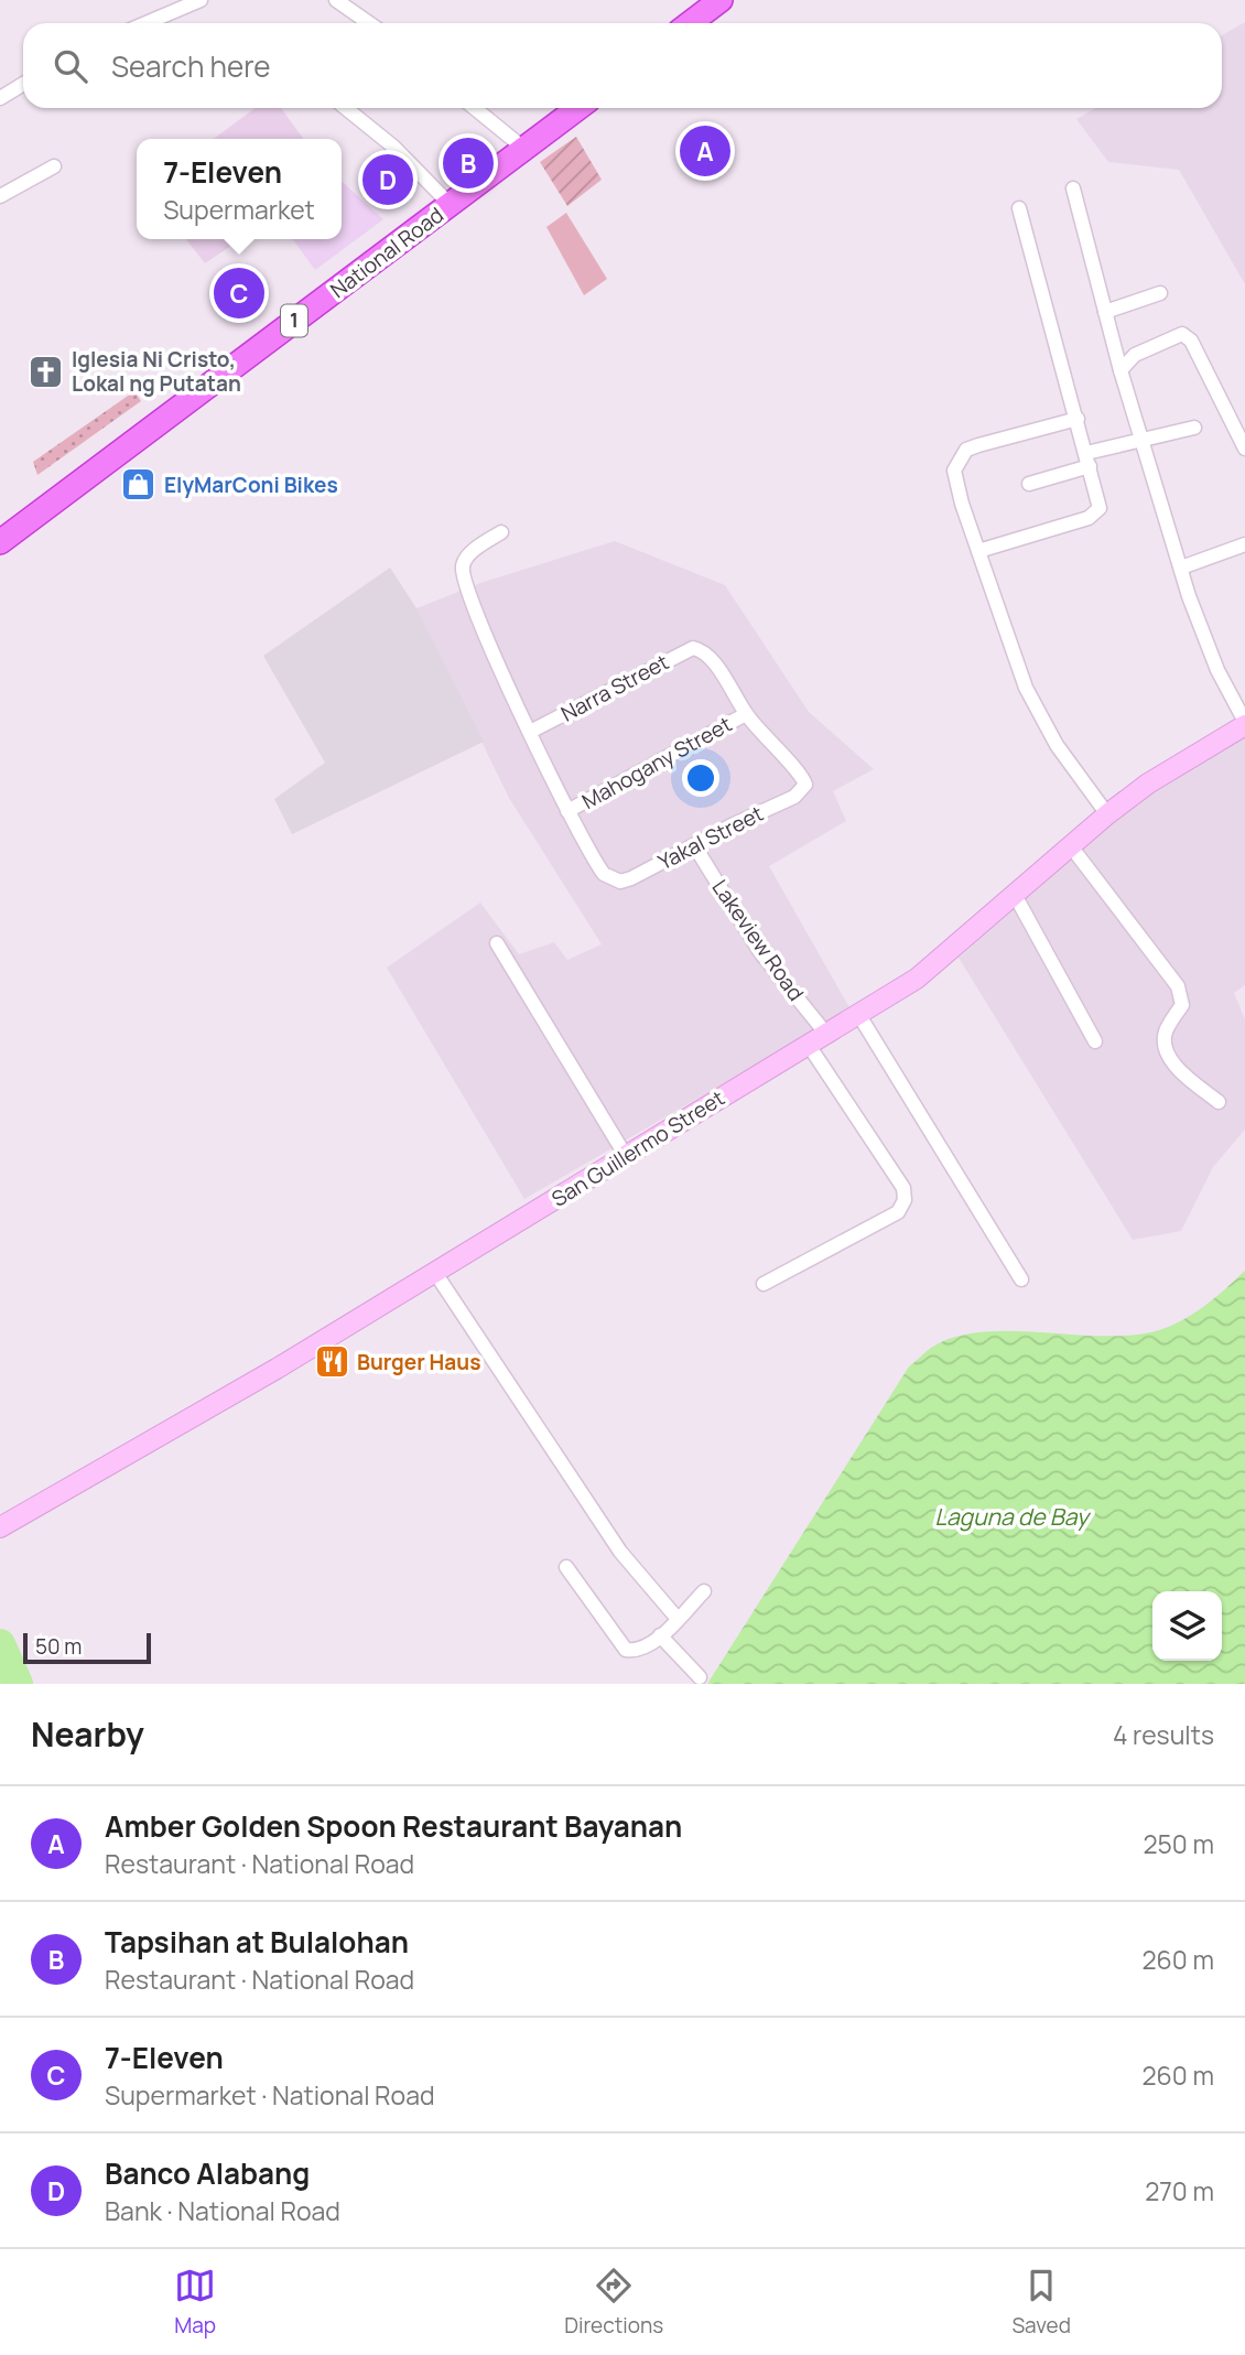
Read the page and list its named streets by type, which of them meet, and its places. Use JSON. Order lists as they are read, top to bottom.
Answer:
{
  "streets": {
    "highway": ["National Road", "1"],
    "main road": ["San Guillermo Street"],
    "street": [
      "Narra Street",
      "Mahogany Street",
      "Yakal Street",
      "Lakeview Road"
    ]
  },
  "crossings": [
    ["Narra Street", "Mahogany Street"],
    ["Narra Street", "Yakal Street"],
    ["Mahogany Street", "Yakal Street"],
    ["Yakal Street", "Lakeview Road"],
    ["Lakeview Road", "San Guillermo Street"]
  ],
  "water": ["Laguna de Bay"],
  "places": {
    "church": ["Iglesia Ni Cristo, Lokal ng Putatan"],
    "shop": ["ElyMarConi Bikes"],
    "restaurant": ["Burger Haus"]
  },
  "scale_bar": "50 m",
  "page": {
    "search": "Search here",
    "pins": [
      "A",
      "B",
      "D",
      "C"
    ],
    "popup": ["7-Eleven", "Supermarket"],
    "scale": "50 m",
    "heading": ["Nearby", "4 results"],
    "list": [
      {
        "mark": "A",
        "name": "Amber Golden Spoon Restaurant Bayanan",
        "note": "Restaurant · National Road",
        "value": "250 m"
      },
      {
        "mark": "B",
        "name": "Tapsihan at Bulalohan",
        "note": "Restaurant · National Road",
        "value": "260 m"
      },
      {
        "mark": "C",
        "name": "7-Eleven",
        "note": "Supermarket · National Road",
        "value": "260 m"
      },
      {
        "mark": "D",
        "name": "Banco Alabang",
        "note": "Bank · National Road",
        "value": "270 m"
      }
    ],
    "nav": ["Map", "Directions", "Saved"]
  }
}
